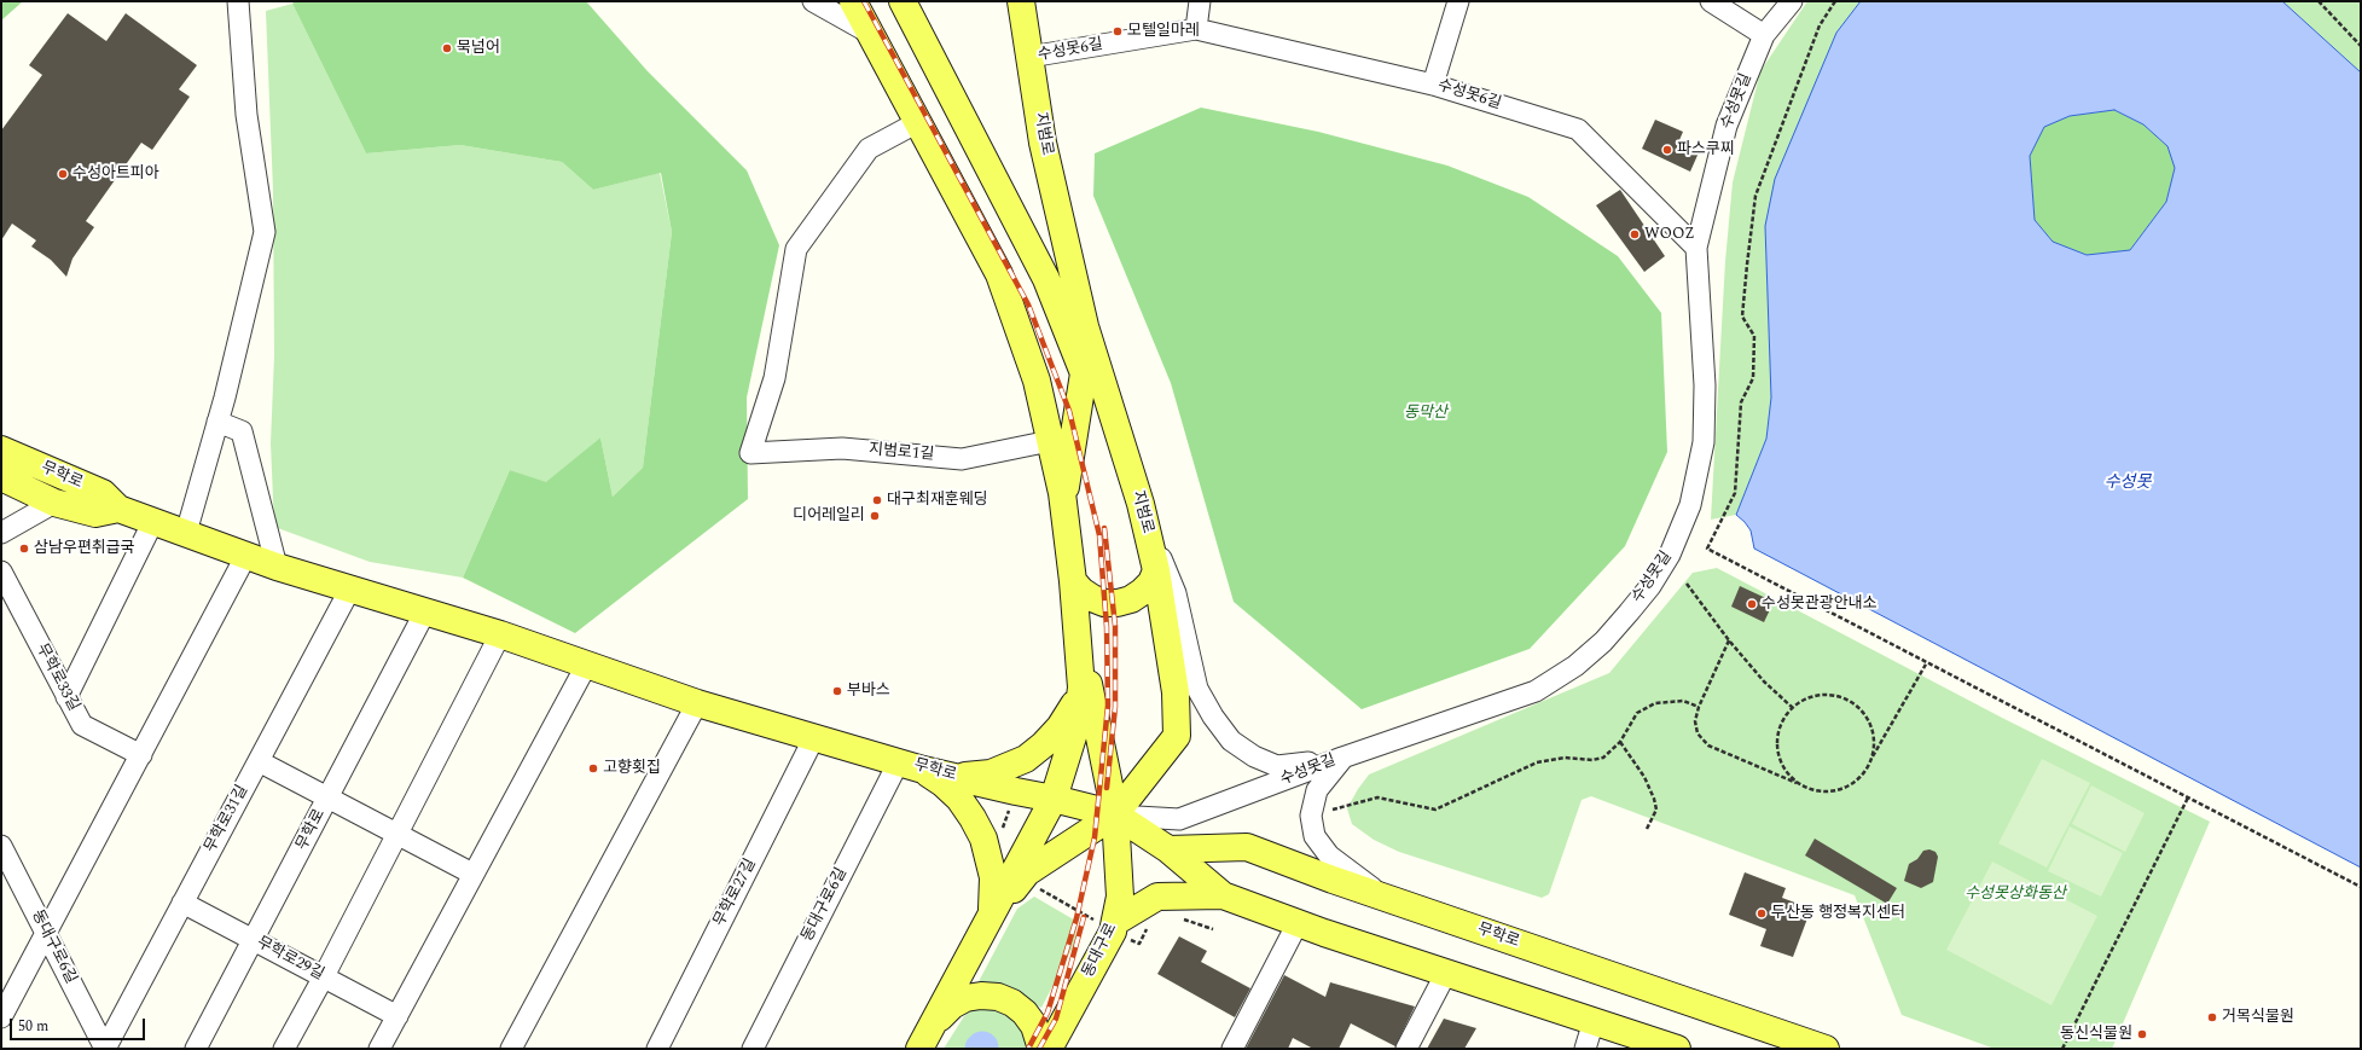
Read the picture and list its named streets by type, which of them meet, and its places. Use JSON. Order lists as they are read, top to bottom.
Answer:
{
  "streets": {
    "main road": ["지범로", "무학로", "동대구로"],
    "street": [
      "수성못6길",
      "수성못길",
      "지범로1길",
      "무학로33길",
      "무학로31길",
      "무학로27길",
      "동대구로6길",
      "무학로29길"
    ]
  },
  "crossings": [
    ["수성못6길", "수성못길"],
    ["수성못6길", "지범로"],
    ["수성못길", "지범로"],
    ["수성못길", "무학로"],
    ["수성못길", "동대구로"],
    ["지범로", "무학로"],
    ["지범로", "동대구로"],
    ["무학로", "무학로31길"],
    ["무학로", "무학로27길"],
    ["무학로", "동대구로6길"],
    ["무학로", "동대구로"],
    ["무학로", "무학로29길"],
    ["무학로31길", "동대구로6길"],
    ["무학로31길", "무학로29길"]
  ],
  "water": ["수성못"],
  "parks": ["동막산", "수성못상화동산"],
  "places": [
    "모텔일마레",
    "묵넘어",
    "파스쿠찌",
    "수성아트피아",
    "WOOZ",
    "대구최재훈웨딩",
    "디어레일리",
    "삼남우편취급국",
    "수성못관광안내소",
    "부바스",
    "고향횟집",
    "두산동 행정복지센터",
    "거목식물원",
    "동신식물원"
  ],
  "scale_bar": "50 m"
}
